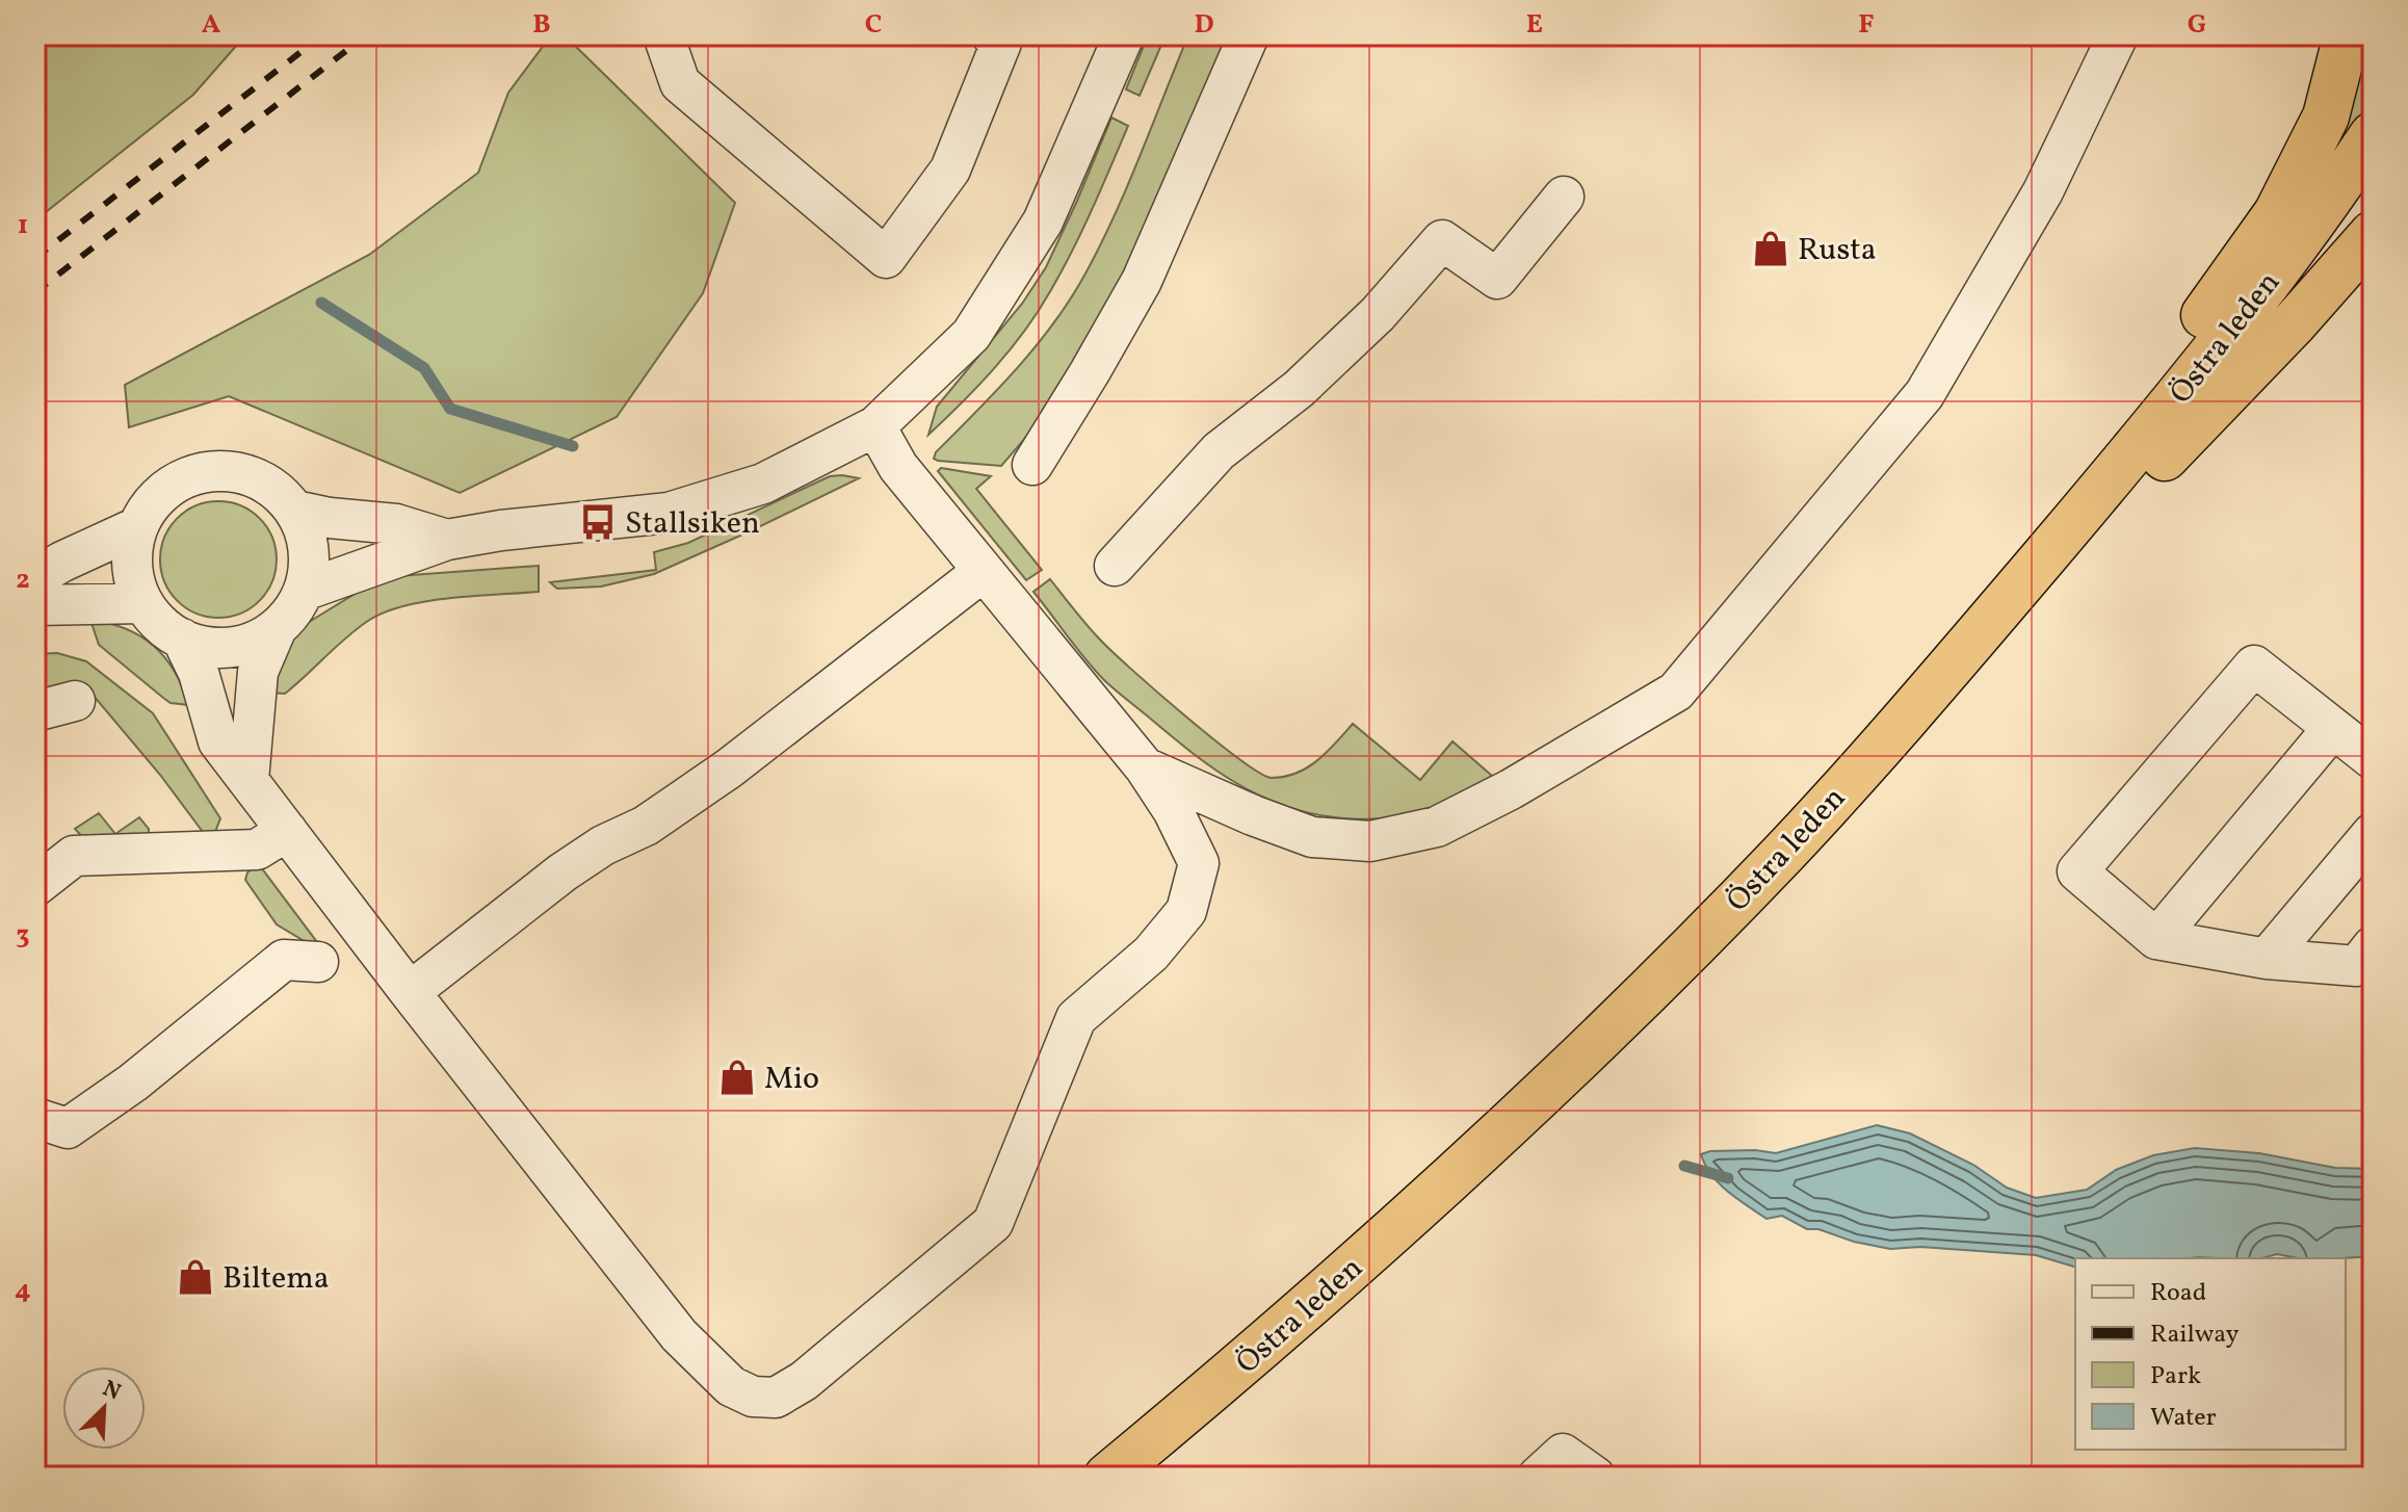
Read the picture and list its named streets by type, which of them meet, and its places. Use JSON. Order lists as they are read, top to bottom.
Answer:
{
  "streets": {
    "highway": ["Östra leden"]
  },
  "places": {
    "shop": ["Rusta", "Mio", "Biltema"],
    "bus stop": ["Stallsiken"]
  },
  "legend": [
    "Road",
    "Railway",
    "Park",
    "Water"
  ],
  "north": "top right",
  "grid": {
    "columns": [
      "A",
      "B",
      "C",
      "D",
      "E",
      "F",
      "G"
    ],
    "rows": [
      "1",
      "2",
      "3",
      "4"
    ]
  }
}
